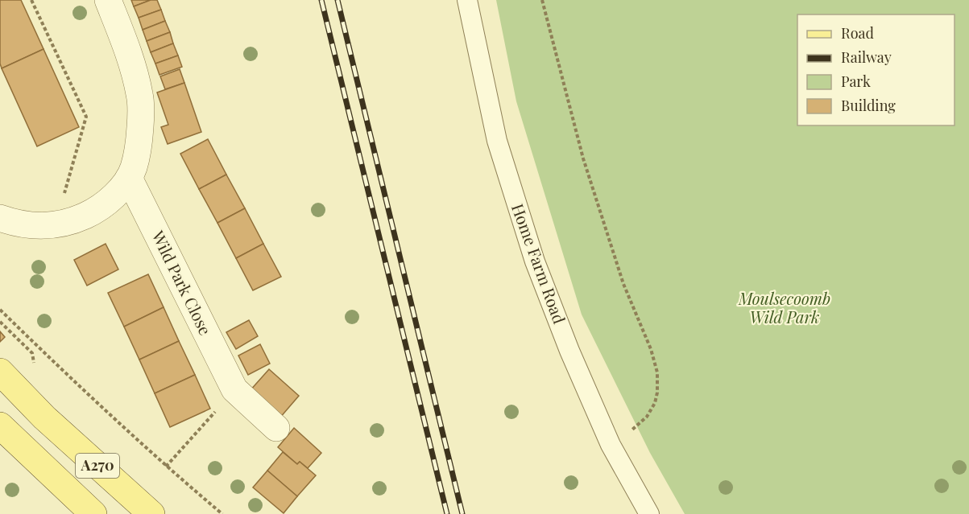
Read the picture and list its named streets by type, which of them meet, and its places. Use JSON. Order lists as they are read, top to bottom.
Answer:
{
  "streets": {
    "main road": ["A270"],
    "street": ["Wild Park Close"],
    "lane": ["Home Farm Road"]
  },
  "parks": ["Moulsecoomb Wild Park"],
  "legend": [
    "Road",
    "Railway",
    "Park",
    "Building"
  ]
}
